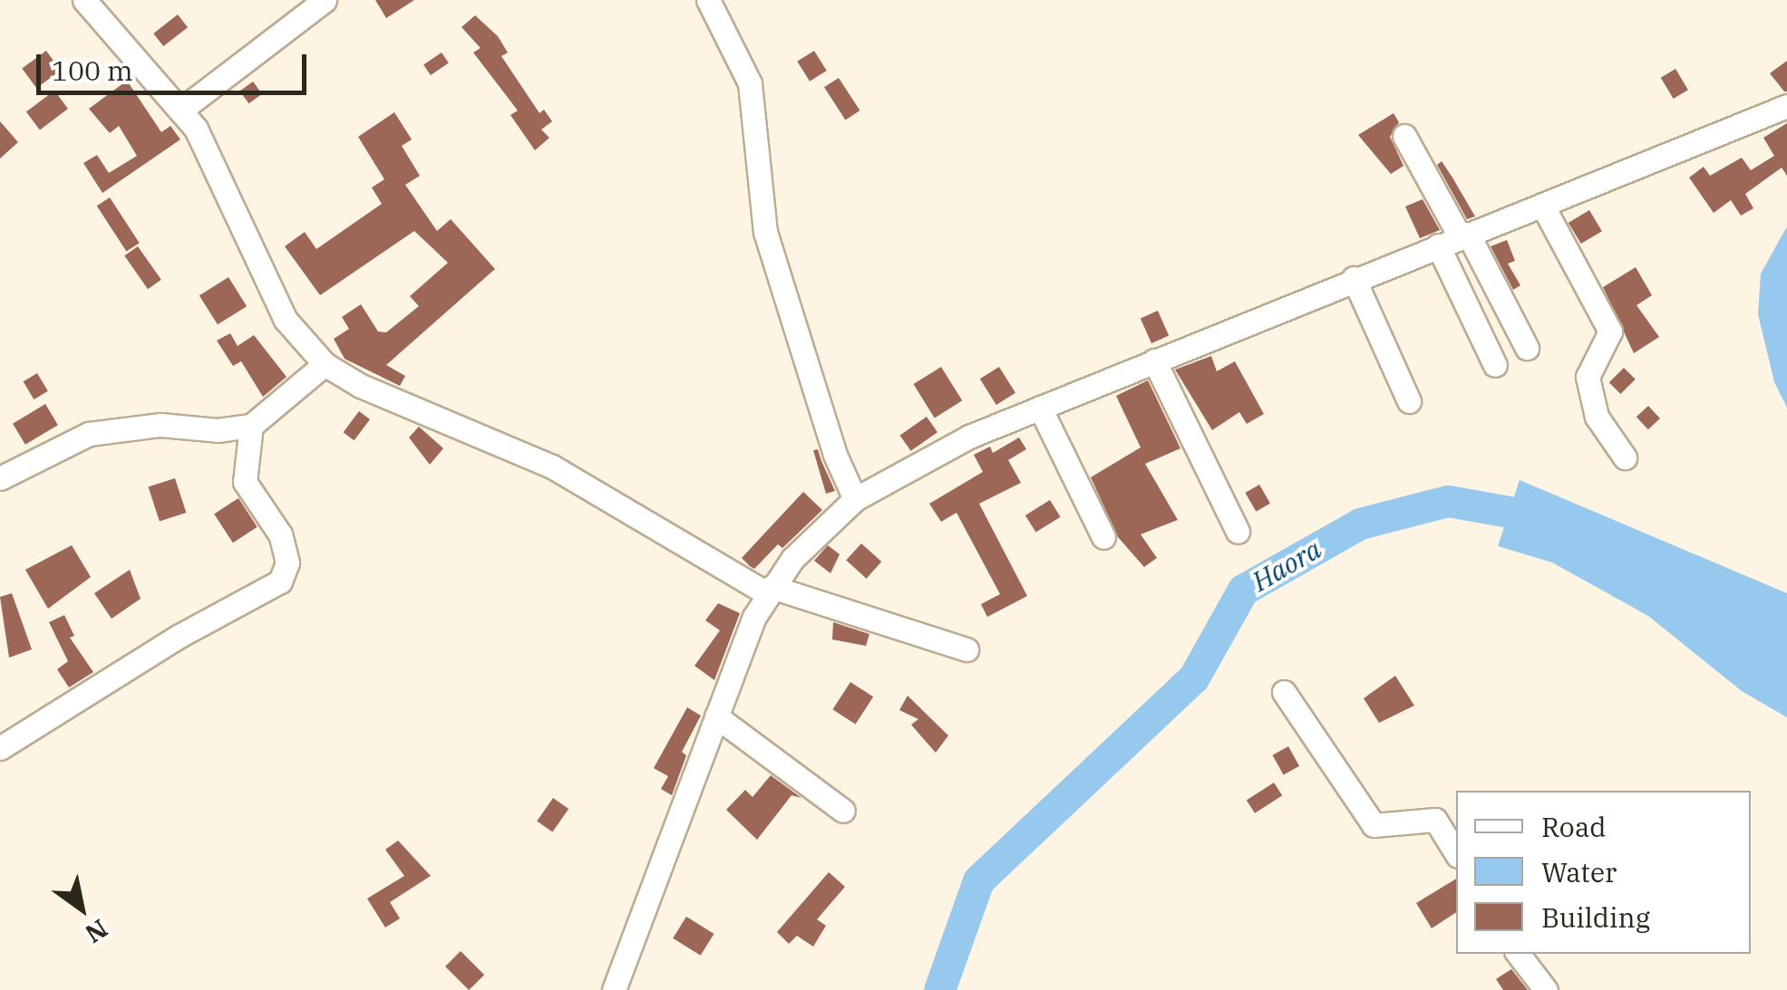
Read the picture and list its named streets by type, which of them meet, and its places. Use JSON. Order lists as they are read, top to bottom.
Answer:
{
  "water": ["Haora"],
  "legend": ["Road", "Water", "Building"],
  "scale_bar": "100 m",
  "north": "bottom right"
}
